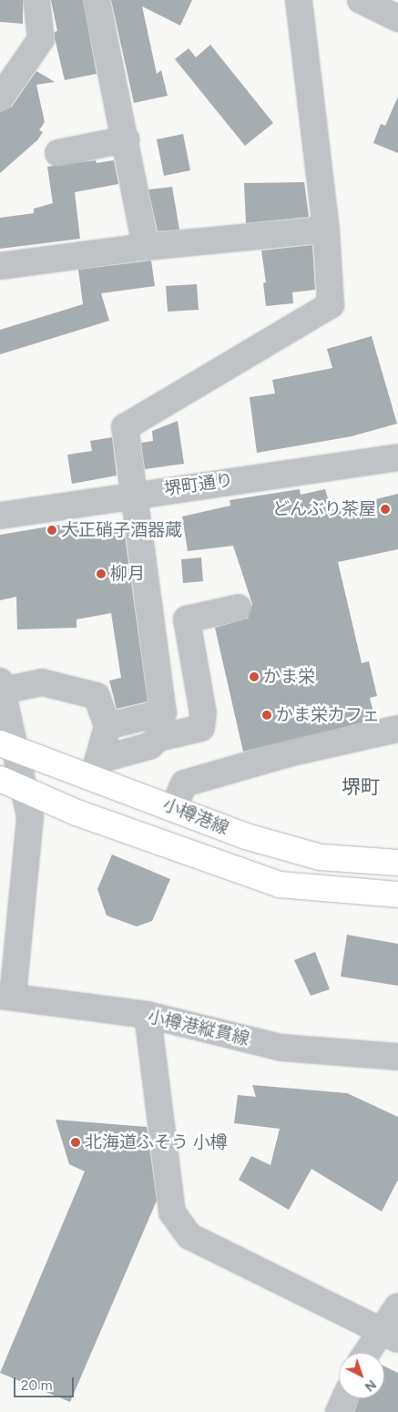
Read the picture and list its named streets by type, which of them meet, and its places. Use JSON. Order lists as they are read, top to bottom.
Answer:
{
  "streets": {
    "main road": ["小樽港線"],
    "street": ["堺町通り", "小樽港縦貫線"]
  },
  "districts": ["堺町"],
  "places": [
    "どんぶり茶屋",
    "大正硝子酒器蔵",
    "柳月",
    "かま栄",
    "かま栄カフェ",
    "北海道ふそう 小樽"
  ],
  "scale_bar": "20 m",
  "north": "bottom right"
}
